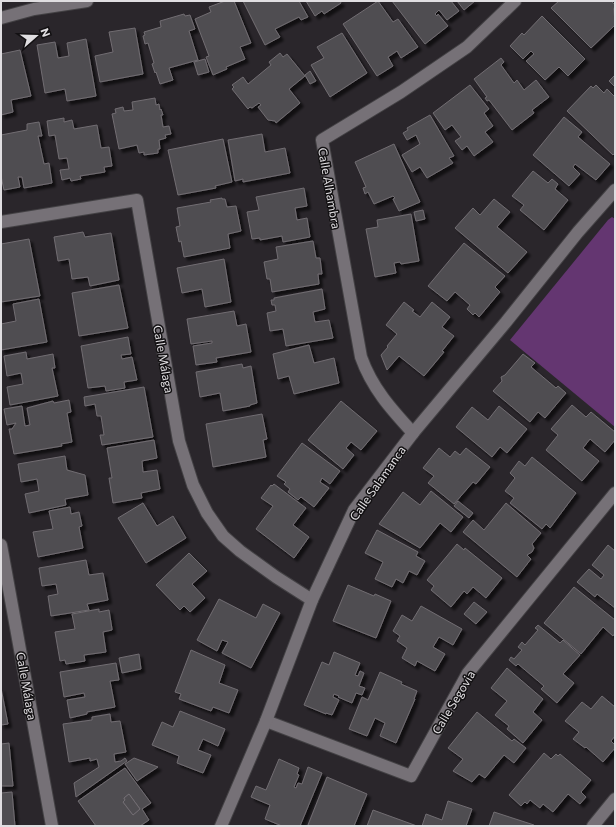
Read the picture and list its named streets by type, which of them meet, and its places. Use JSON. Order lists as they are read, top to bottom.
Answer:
{
  "streets": {
    "street": [
      "Calle Alhambra",
      "Calle Málaga",
      "Calle Salamanca",
      "Calle Segovia"
    ]
  },
  "crossings": [
    ["Calle Alhambra", "Calle Salamanca"],
    ["Calle Málaga", "Calle Salamanca"],
    ["Calle Salamanca", "Calle Segovia"]
  ],
  "north": "right"
}
